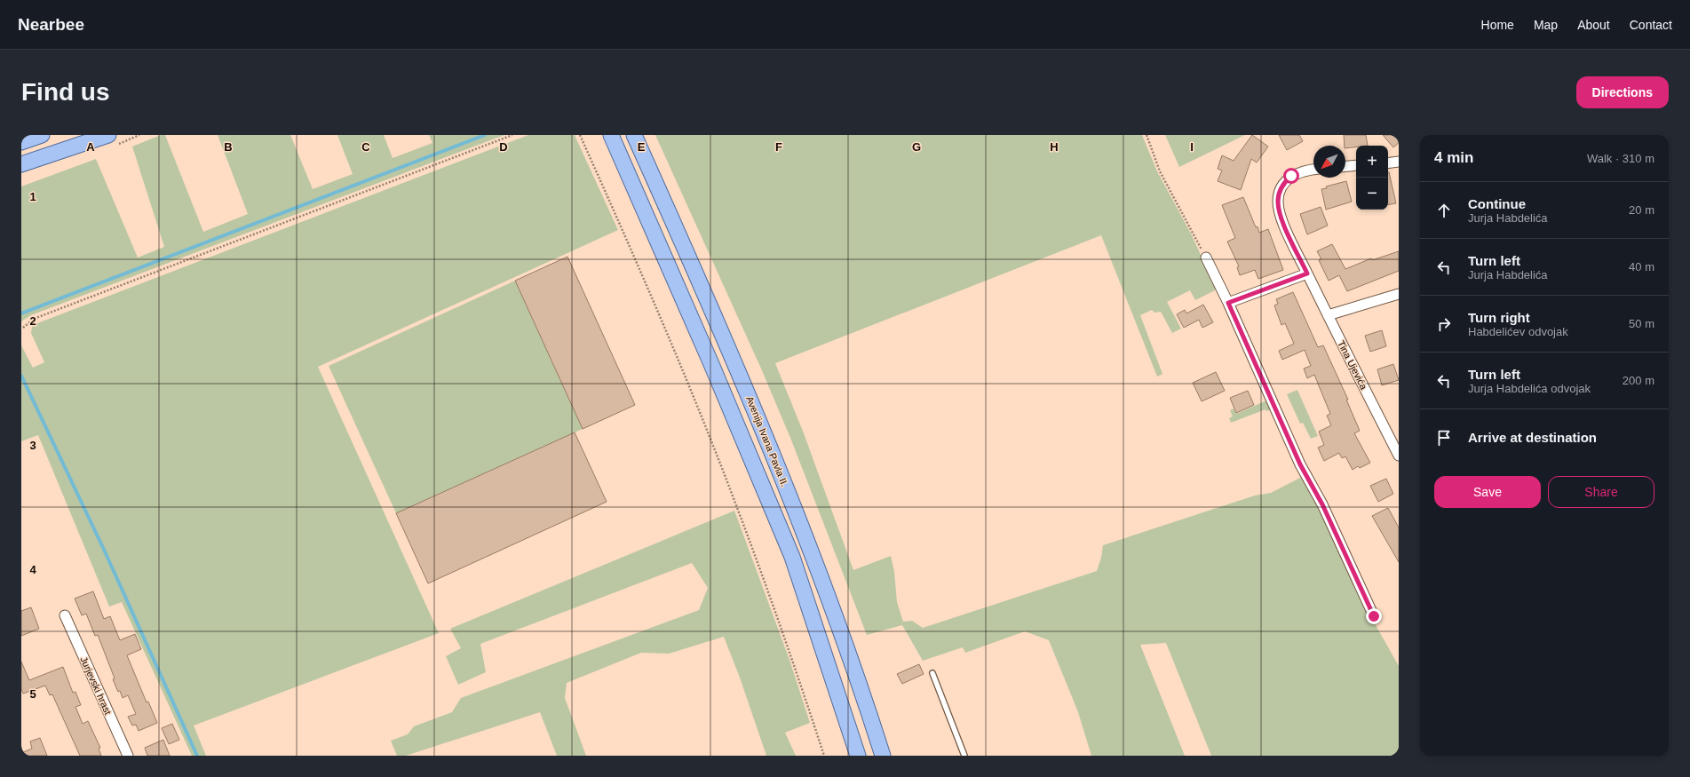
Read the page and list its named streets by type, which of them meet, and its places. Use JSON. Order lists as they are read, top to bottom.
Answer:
{
  "streets": {
    "main road": ["Avenija Ivana Pavla II."],
    "street": ["Tina Ujevića", "Jurjevski hrast"]
  },
  "north": "bottom left",
  "page": {
    "header": "Nearbee",
    "nav": [
      "Home",
      "Map",
      "About",
      "Contact"
    ],
    "buttons": [
      "Directions",
      ["Save", "Share"]
    ],
    "title": "Find us",
    "heading": ["4 min", "Walk · 310 m"],
    "map_buttons": ["+", "−"],
    "list": [
      ["Continue", "Jurja Habdelića", "20 m"],
      ["Turn left", "Jurja Habdelića", "40 m"],
      ["Turn right", "Habdelićev odvojak", "50 m"],
      ["Turn left", "Jurja Habdelića odvojak", "200 m"],
      "Arrive at destination"
    ]
  },
  "grid": {
    "columns": [
      "A",
      "B",
      "C",
      "D",
      "E",
      "F",
      "G",
      "H",
      "I"
    ],
    "rows": [
      "1",
      "2",
      "3",
      "4",
      "5"
    ]
  }
}
